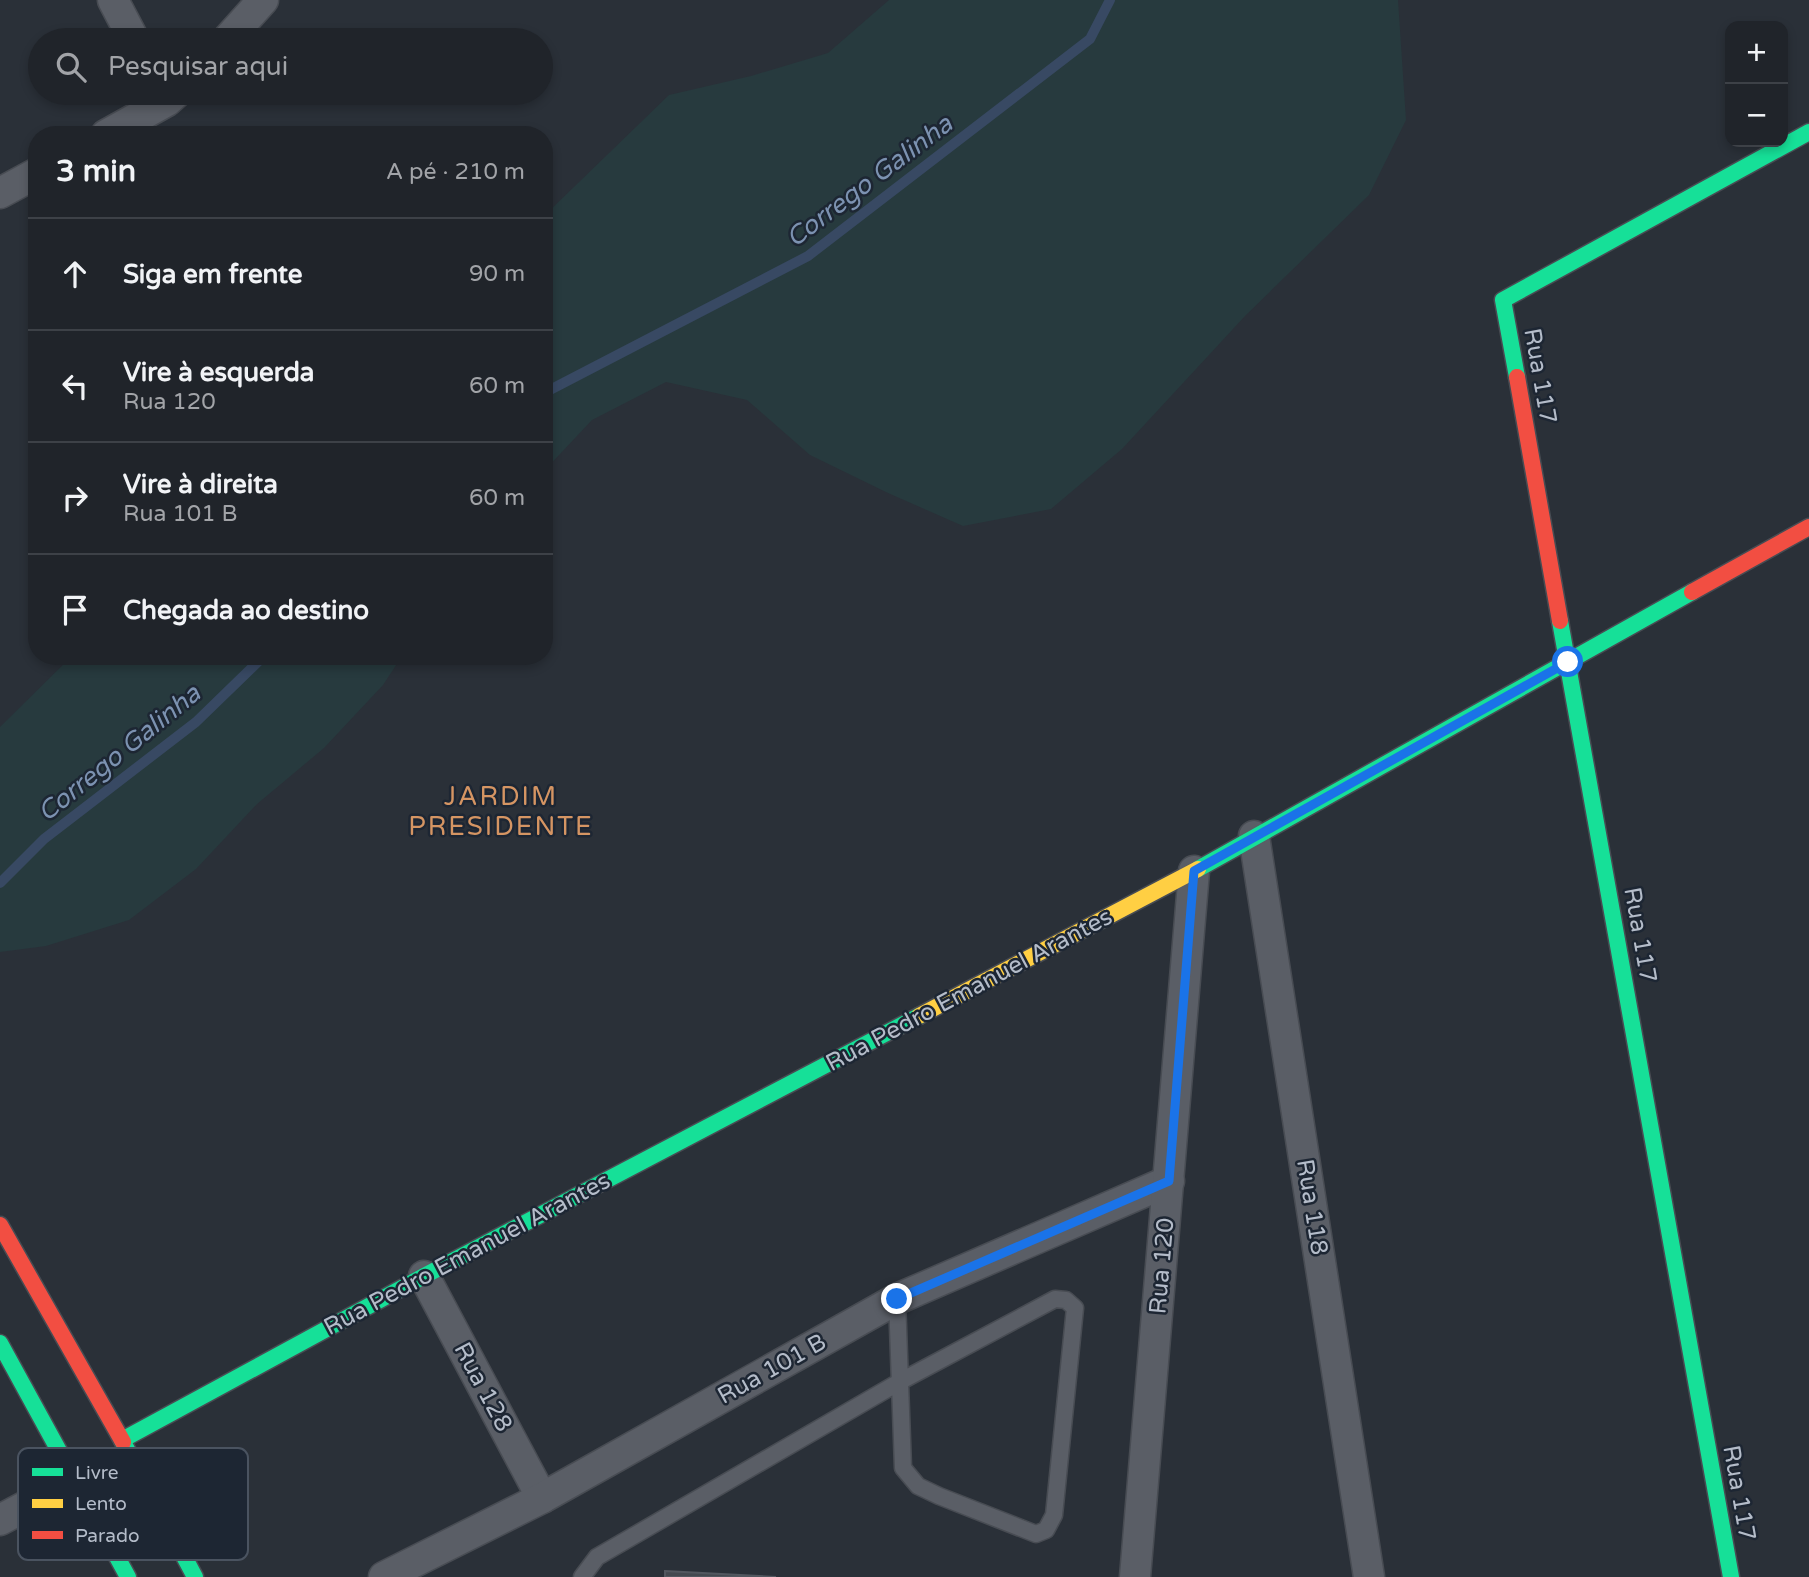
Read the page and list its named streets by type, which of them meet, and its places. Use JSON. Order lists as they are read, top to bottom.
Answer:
{
  "streets": {
    "street": [
      "Rua 117",
      "Rua Pedro Emanuel Arantes",
      "Rua 118",
      "Rua 120",
      "Rua 101 B",
      "Rua 128"
    ]
  },
  "crossings": [
    ["Rua 117", "Rua Pedro Emanuel Arantes"],
    ["Rua Pedro Emanuel Arantes", "Rua 118"],
    ["Rua Pedro Emanuel Arantes", "Rua 120"],
    ["Rua Pedro Emanuel Arantes", "Rua 128"],
    ["Rua 120", "Rua 101 B"],
    ["Rua 101 B", "Rua 128"]
  ],
  "districts": ["JARDIM PRESIDENTE"],
  "water": ["Corrego Galinha"],
  "legend": ["Livre", "Lento", "Parado"],
  "page": {
    "map_buttons": ["+", "−"],
    "search": "Pesquisar aqui",
    "heading": ["3 min", "A pé · 210 m"],
    "list": [
      ["Siga em frente", "90 m"],
      ["Vire à esquerda", "Rua 120", "60 m"],
      ["Vire à direita", "Rua 101 B", "60 m"],
      "Chegada ao destino"
    ]
  }
}
